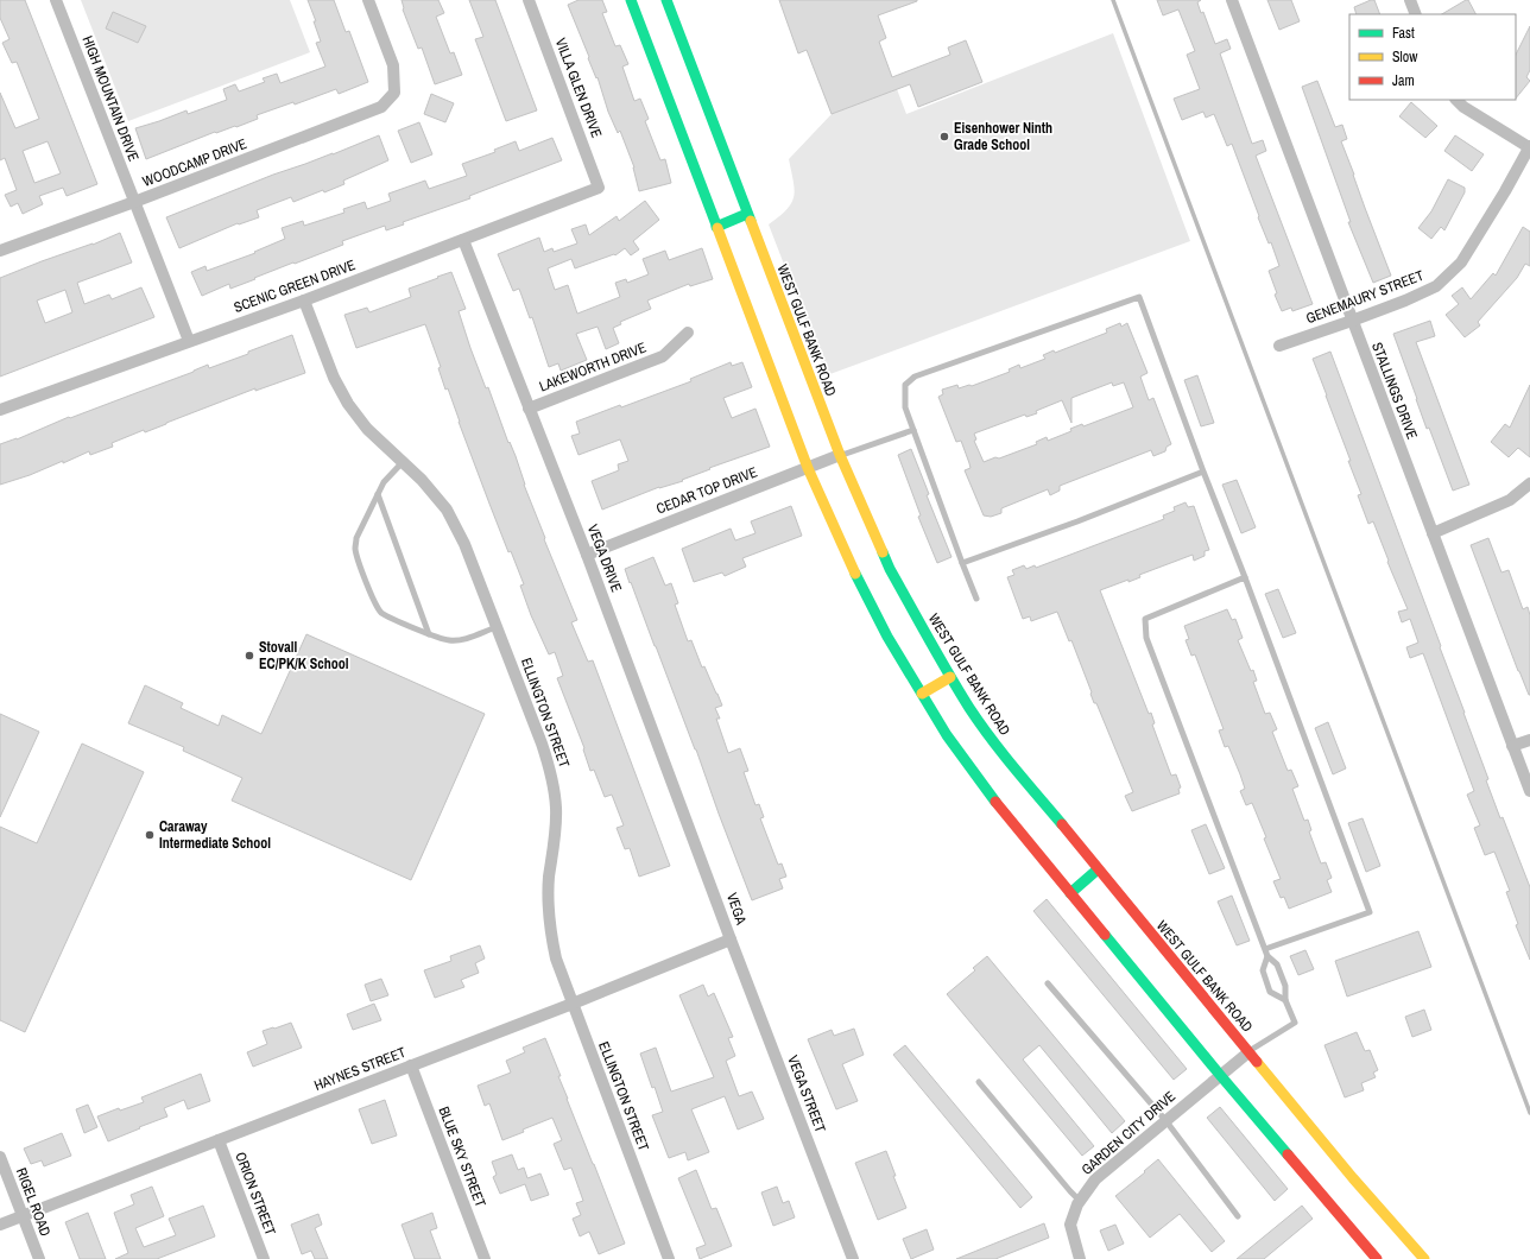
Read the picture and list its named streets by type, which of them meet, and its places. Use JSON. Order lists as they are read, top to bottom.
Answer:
{
  "streets": {
    "main road": ["WEST GULF BANK ROAD"],
    "street": [
      "VILLA GLEN DRIVE",
      "HIGH MOUNTAIN DRIVE",
      "WOODCAMP DRIVE",
      "SCENIC GREEN DRIVE",
      "GENEMAURY STREET",
      "LAKEWORTH DRIVE",
      "STALLINGS DRIVE",
      "CEDAR TOP DRIVE",
      "VEGA DRIVE",
      "ELLINGTON STREET",
      "VEGA",
      "HAYNES STREET",
      "VEGA STREET",
      "GARDEN CITY DRIVE",
      "BLUE SKY STREET",
      "ORION STREET",
      "RIGEL ROAD"
    ]
  },
  "crossings": [
    ["VILLA GLEN DRIVE", "SCENIC GREEN DRIVE"],
    ["HIGH MOUNTAIN DRIVE", "WOODCAMP DRIVE"],
    ["HIGH MOUNTAIN DRIVE", "SCENIC GREEN DRIVE"],
    ["SCENIC GREEN DRIVE", "VEGA DRIVE"],
    ["SCENIC GREEN DRIVE", "ELLINGTON STREET"],
    ["GENEMAURY STREET", "STALLINGS DRIVE"],
    ["WEST GULF BANK ROAD", "CEDAR TOP DRIVE"],
    ["WEST GULF BANK ROAD", "GARDEN CITY DRIVE"],
    ["LAKEWORTH DRIVE", "VEGA DRIVE"],
    ["CEDAR TOP DRIVE", "VEGA DRIVE"],
    ["VEGA DRIVE", "VEGA"],
    ["ELLINGTON STREET", "HAYNES STREET"],
    ["VEGA", "HAYNES STREET"],
    ["VEGA", "VEGA STREET"],
    ["HAYNES STREET", "VEGA STREET"],
    ["HAYNES STREET", "BLUE SKY STREET"],
    ["HAYNES STREET", "ORION STREET"],
    ["HAYNES STREET", "RIGEL ROAD"]
  ],
  "places": ["Eisenhower Ninth Grade School", "Stovall EC/PK/K School", "Caraway Intermediate School"],
  "legend": ["Fast", "Slow", "Jam"]
}
